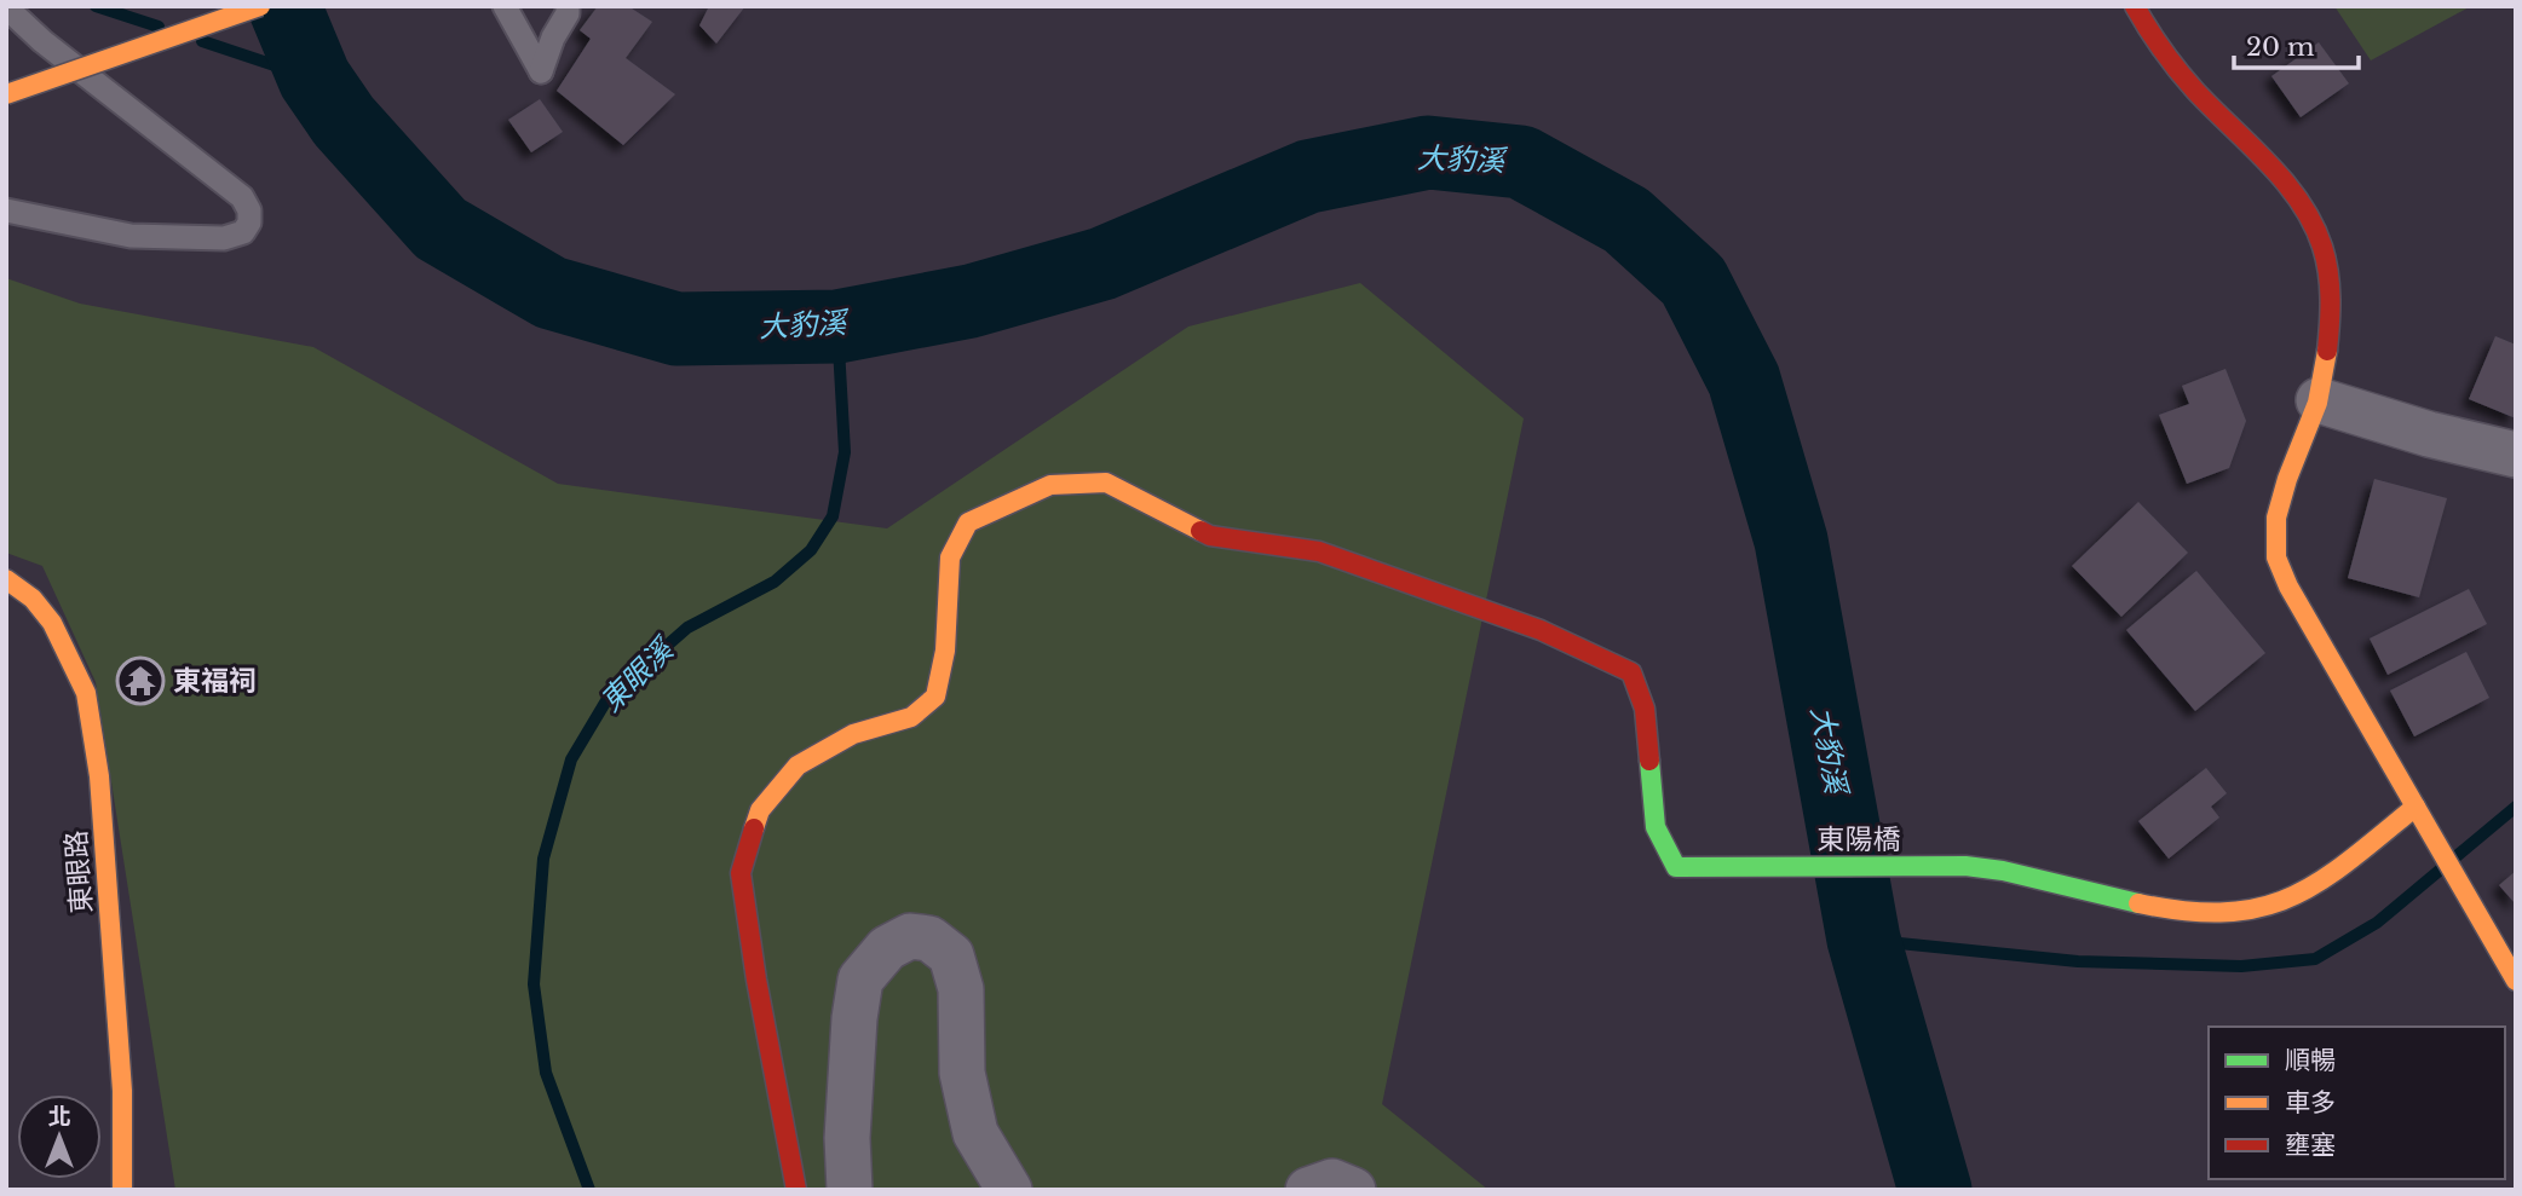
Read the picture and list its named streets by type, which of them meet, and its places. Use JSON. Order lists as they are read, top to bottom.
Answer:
{
  "streets": {
    "street": ["東陽橋", "東眼路"]
  },
  "water": ["大豹溪", "東眼溪"],
  "places": {
    "temple": ["東福祠"]
  },
  "legend": ["順暢", "車多", "壅塞"],
  "scale_bar": "20 m",
  "north": "top"
}
